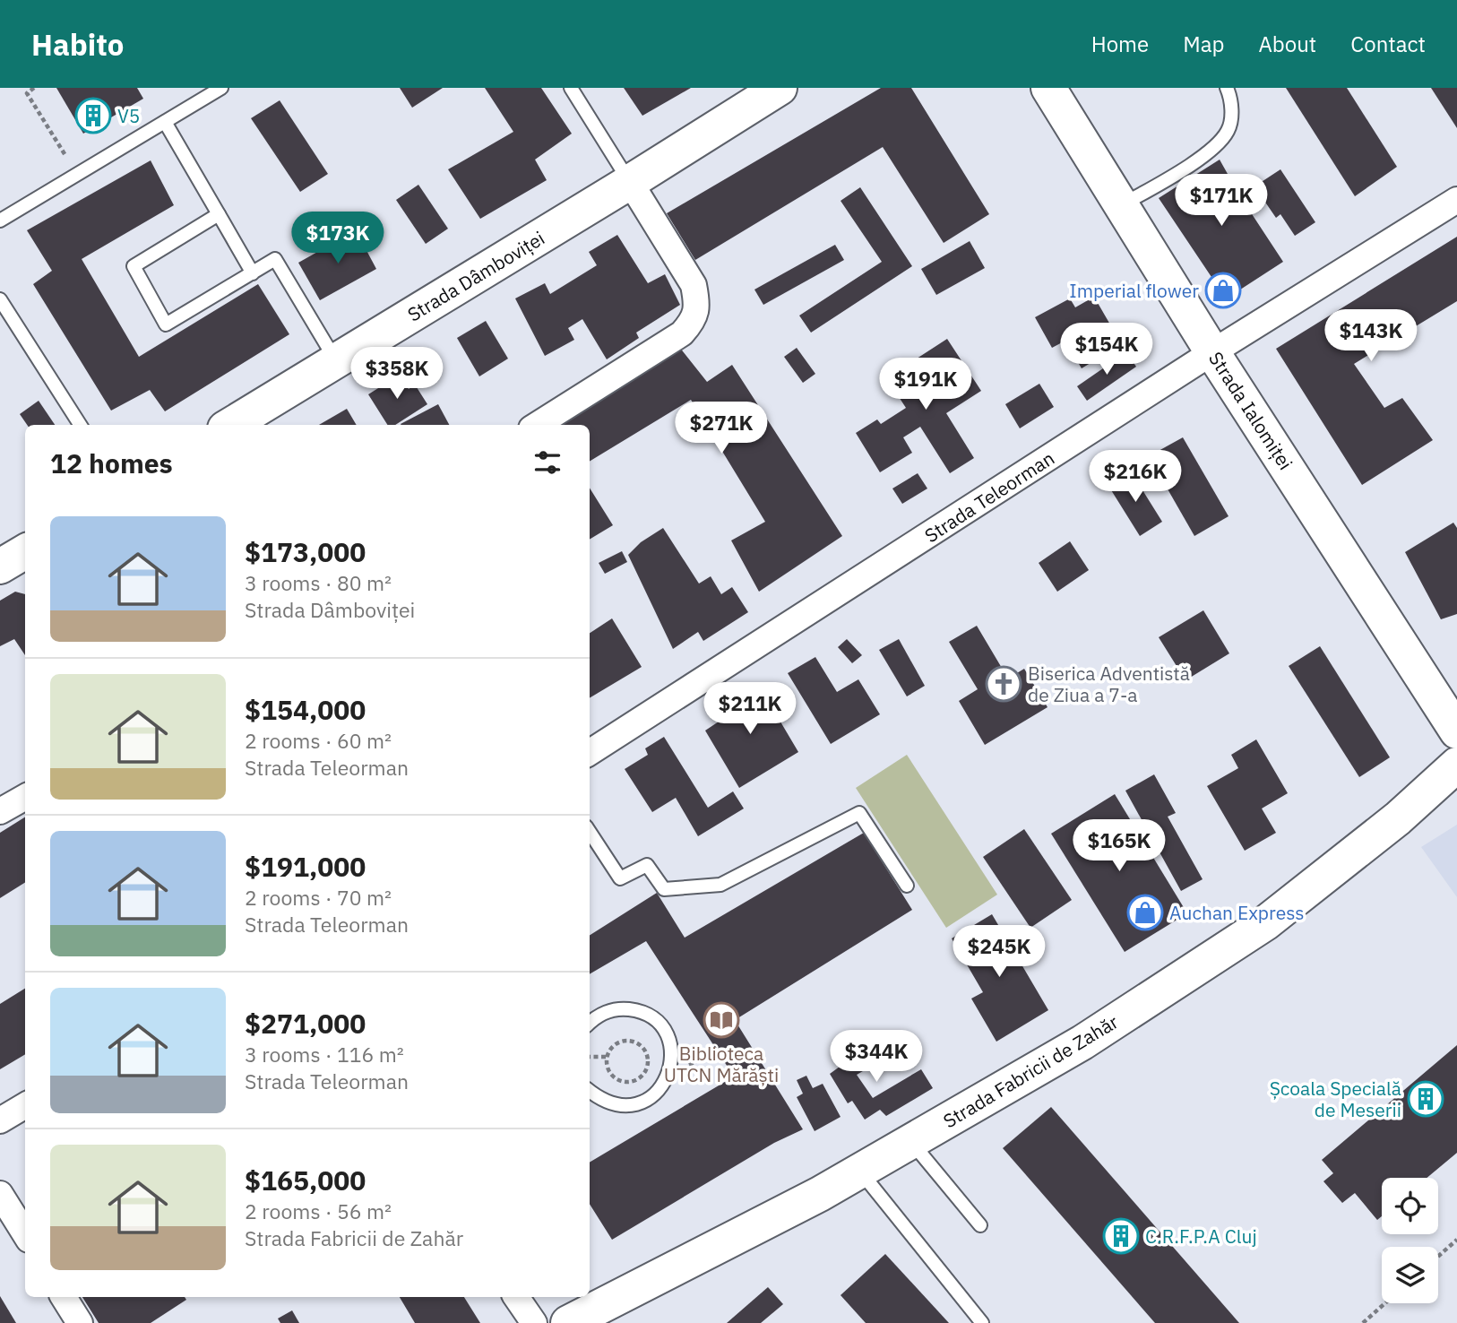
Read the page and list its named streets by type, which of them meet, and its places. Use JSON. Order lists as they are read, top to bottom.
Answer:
{
  "streets": {
    "street": [
      "Strada Dâmboviței",
      "Strada Ialomiței",
      "Strada Teleorman",
      "Strada Fabricii de Zahăr"
    ]
  },
  "crossings": [
    ["Strada Ialomiței", "Strada Teleorman"]
  ],
  "places": {
    "building": ["V5", "Școala Specială de Meserii", "C.R.F.P.A Cluj"],
    "shop": ["Imperial flower", "Auchan Express"],
    "church": ["Biserica Adventistă de Ziua a 7-a"],
    "library": ["Biblioteca UTCN Mărăști"]
  },
  "page": {
    "header": "Habito",
    "nav": [
      "Home",
      "Map",
      "About",
      "Contact"
    ],
    "price": [
      "$171K",
      "$173K",
      "$143K",
      "$154K",
      "$358K",
      "$191K",
      "$271K",
      "$216K",
      "$211K",
      "$165K",
      "$245K",
      "$344K"
    ],
    "heading": "12 homes",
    "list": [
      {
        "name": "$173,000",
        "note": "3 rooms · 80 m² · Strada Dâmboviței"
      },
      {
        "name": "$154,000",
        "note": "2 rooms · 60 m² · Strada Teleorman"
      },
      {
        "name": "$191,000",
        "note": "2 rooms · 70 m² · Strada Teleorman"
      },
      {
        "name": "$271,000",
        "note": "3 rooms · 116 m² · Strada Teleorman"
      },
      {
        "name": "$165,000",
        "note": "2 rooms · 56 m² · Strada Fabricii de Zahăr"
      }
    ]
  }
}
